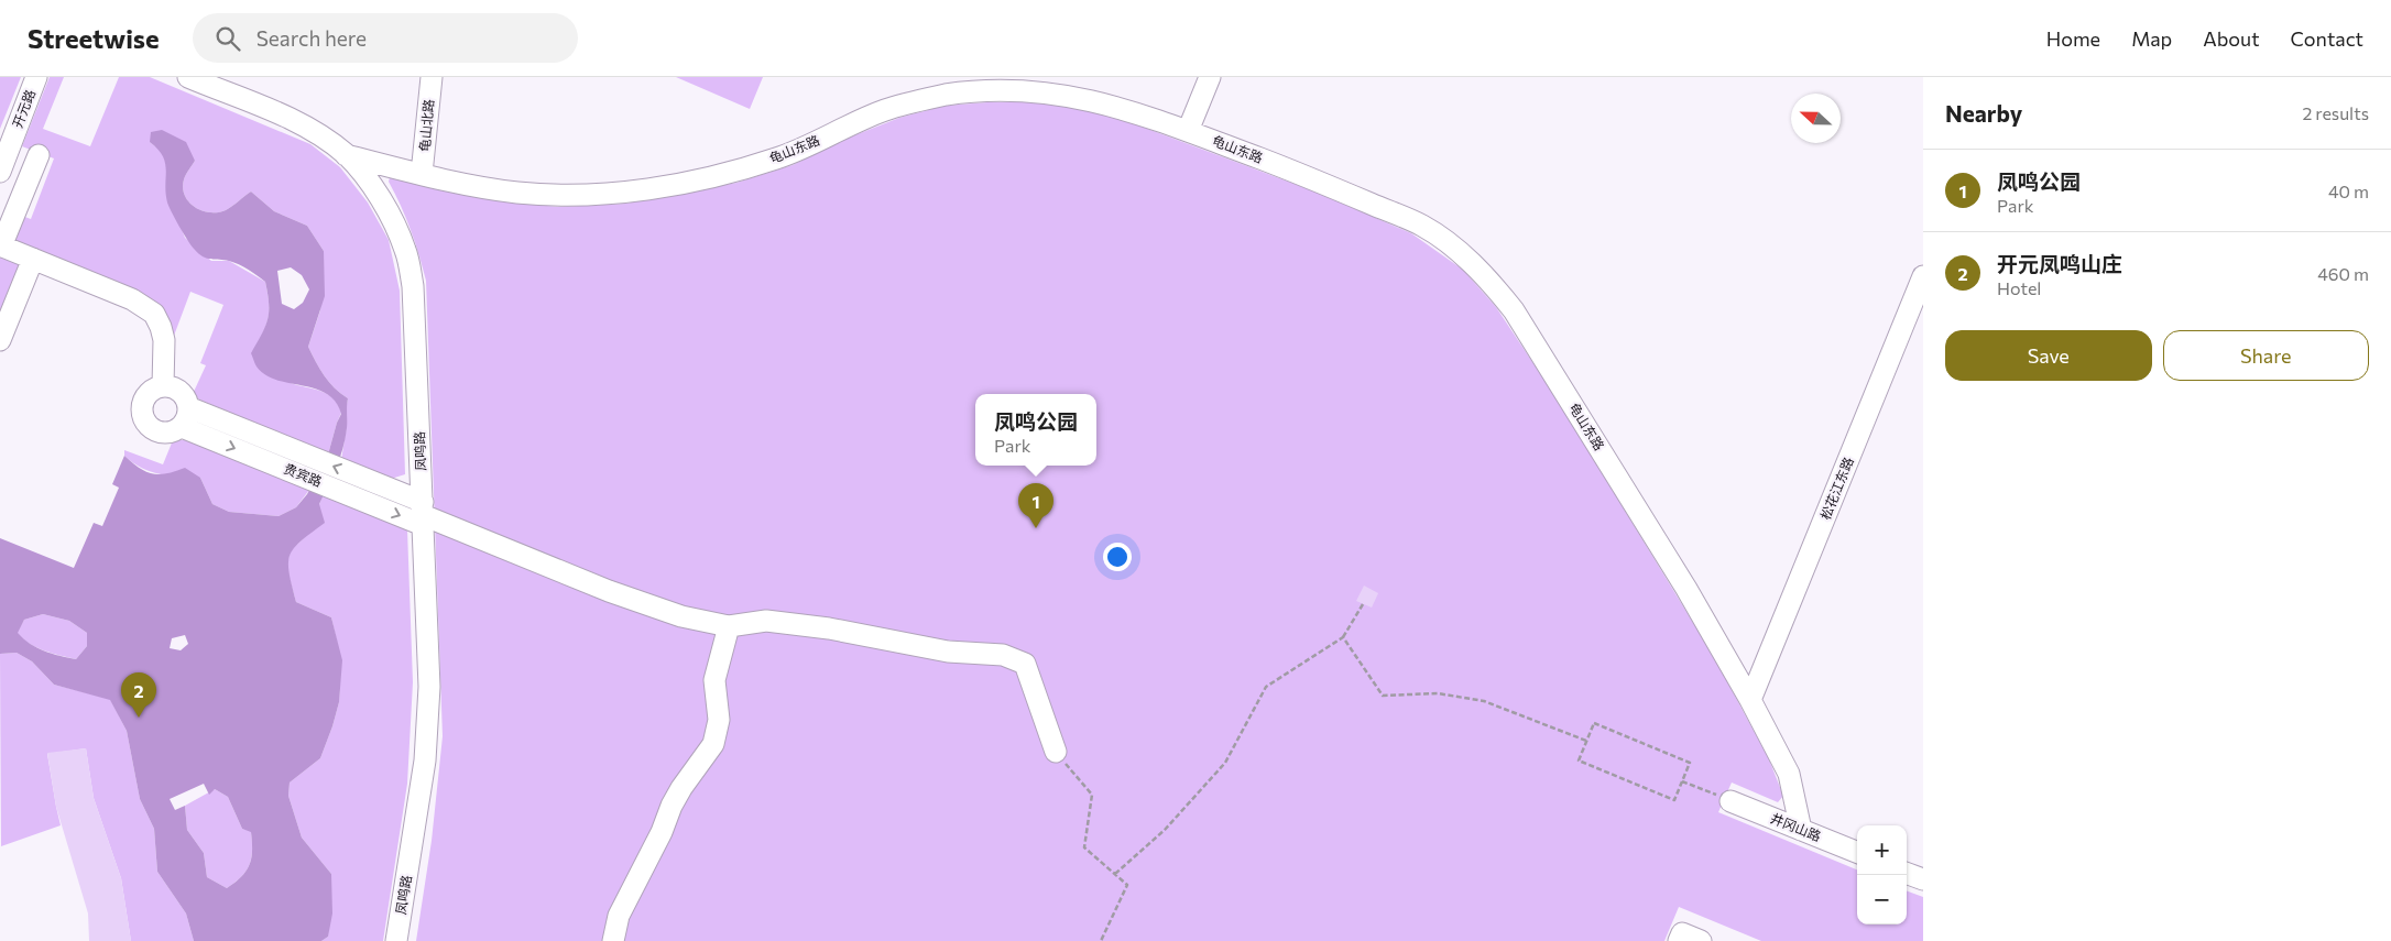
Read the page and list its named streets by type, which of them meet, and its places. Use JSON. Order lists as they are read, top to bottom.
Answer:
{
  "streets": {
    "street": [
      "开元路",
      "龟山北路",
      "龟山东路",
      "凤鸣路",
      "贵宾路",
      "松花江东路",
      "井冈山路"
    ]
  },
  "crossings": [
    ["龟山北路", "龟山东路"],
    ["龟山东路", "凤鸣路"],
    ["龟山东路", "松花江东路"],
    ["龟山东路", "井冈山路"],
    ["凤鸣路", "贵宾路"]
  ],
  "north": "left",
  "page": {
    "header": "Streetwise",
    "search": "Search here",
    "nav": [
      "Home",
      "Map",
      "About",
      "Contact"
    ],
    "heading": ["Nearby", "2 results"],
    "list": [
      {
        "mark": "1",
        "name": "凤鸣公园",
        "note": "Park",
        "value": "40 m"
      },
      {
        "mark": "2",
        "name": "开元凤鸣山庄",
        "note": "Hotel",
        "value": "460 m"
      }
    ],
    "buttons": ["Save", "Share"],
    "popup": ["凤鸣公园", "Park"],
    "pins": ["1", "2"],
    "map_buttons": ["+", "−"]
  }
}
